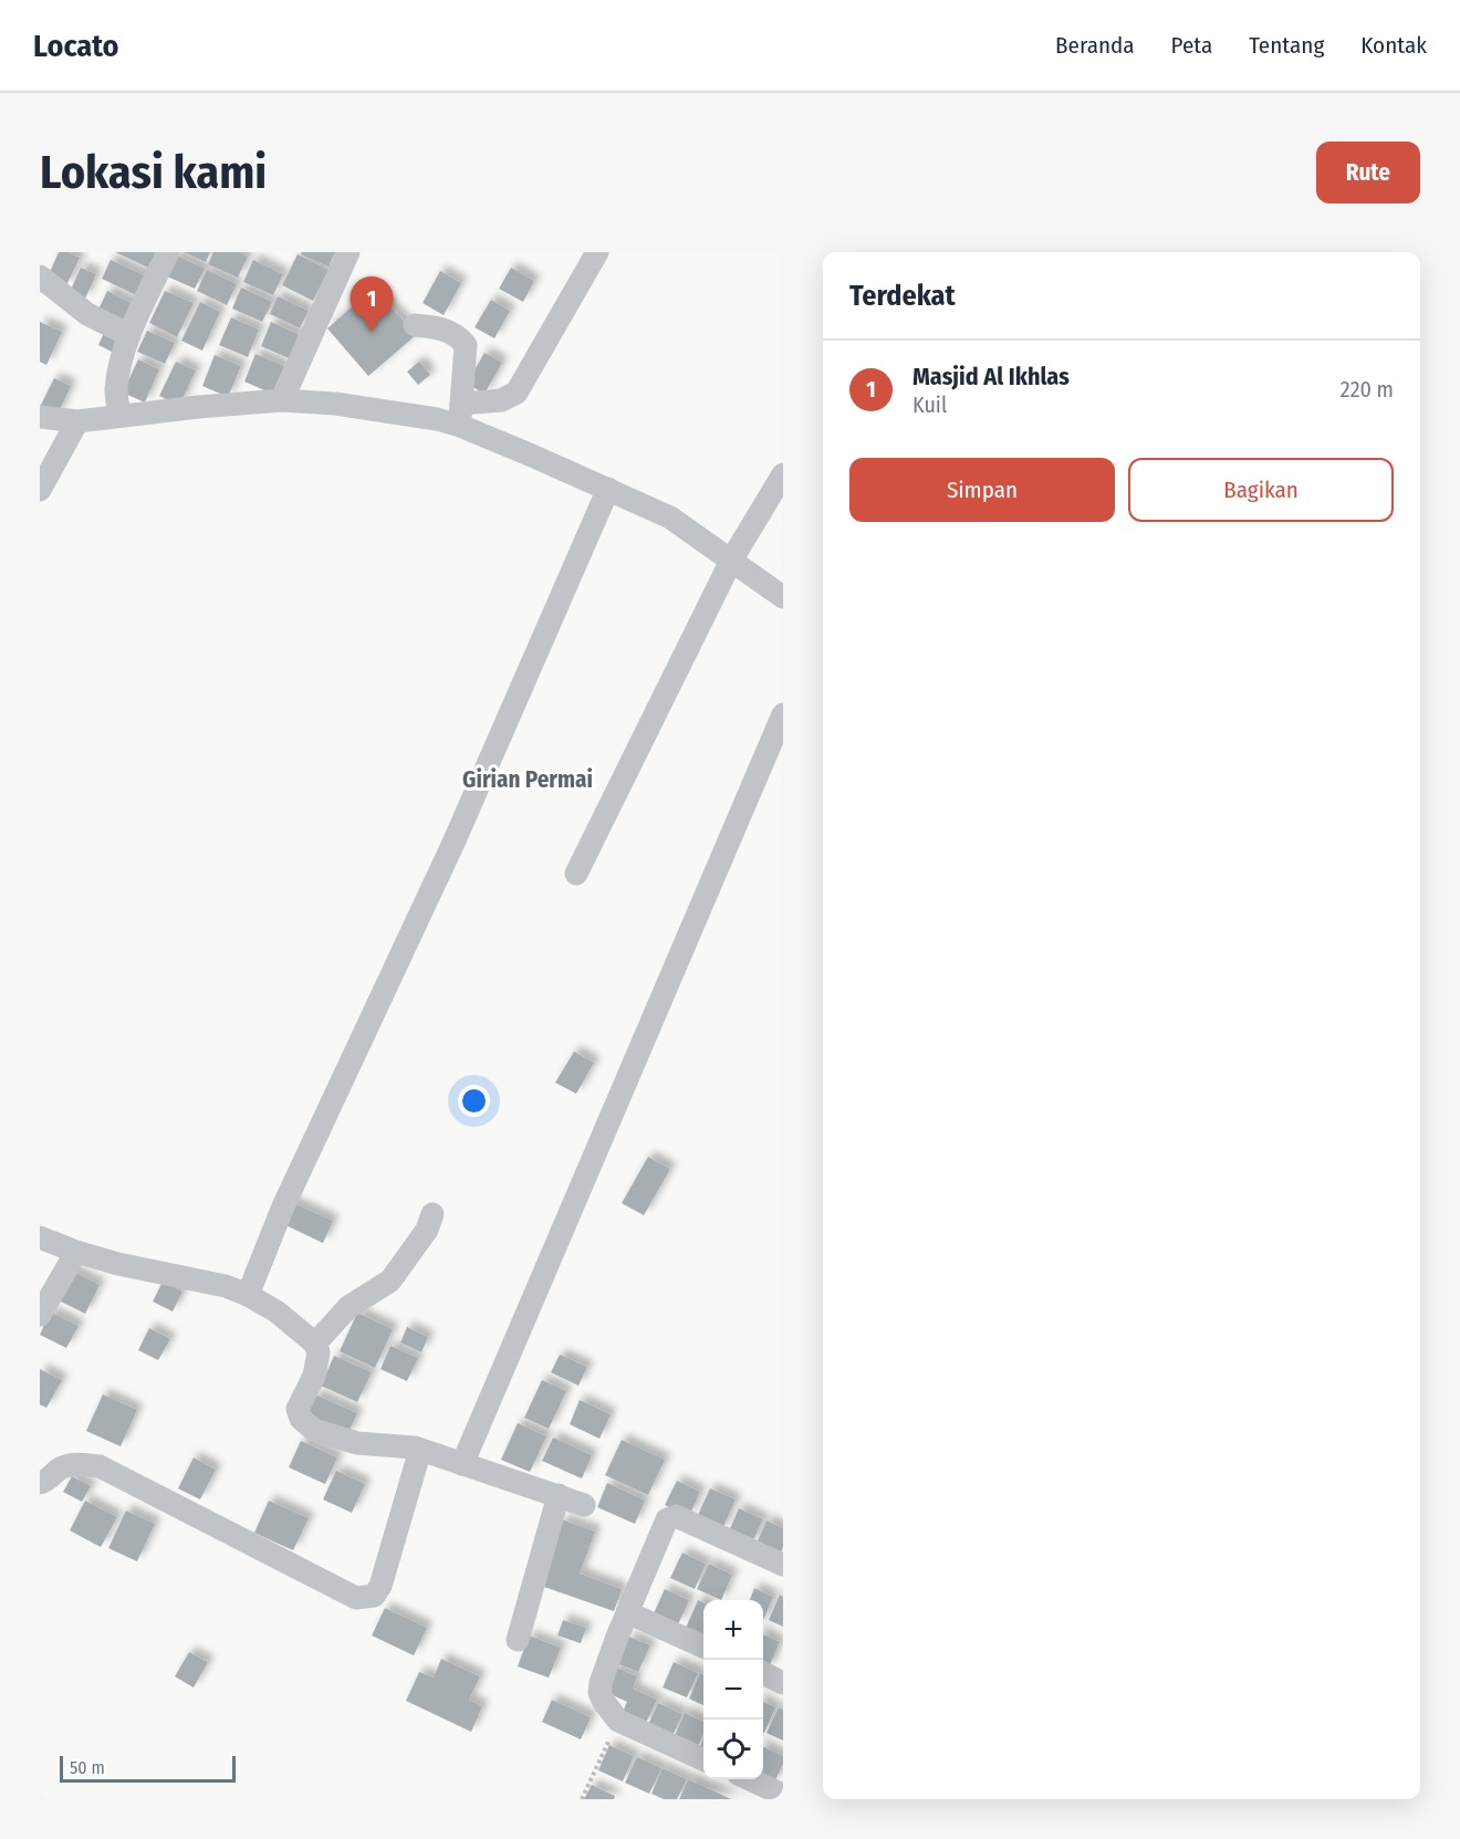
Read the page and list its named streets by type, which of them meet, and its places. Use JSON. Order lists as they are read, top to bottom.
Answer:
{
  "districts": ["Girian Permai"],
  "scale_bar": "50 m",
  "page": {
    "header": "Locato",
    "nav": [
      "Beranda",
      "Peta",
      "Tentang",
      "Kontak"
    ],
    "buttons": [
      "Rute",
      ["Simpan", "Bagikan"]
    ],
    "title": "Lokasi kami",
    "heading": "Terdekat",
    "pins": "1",
    "list": [
      {
        "mark": "1",
        "name": "Masjid Al Ikhlas",
        "note": "Kuil",
        "value": "220 m"
      }
    ],
    "map_buttons": ["+", "−"],
    "scale": "50 m"
  }
}
